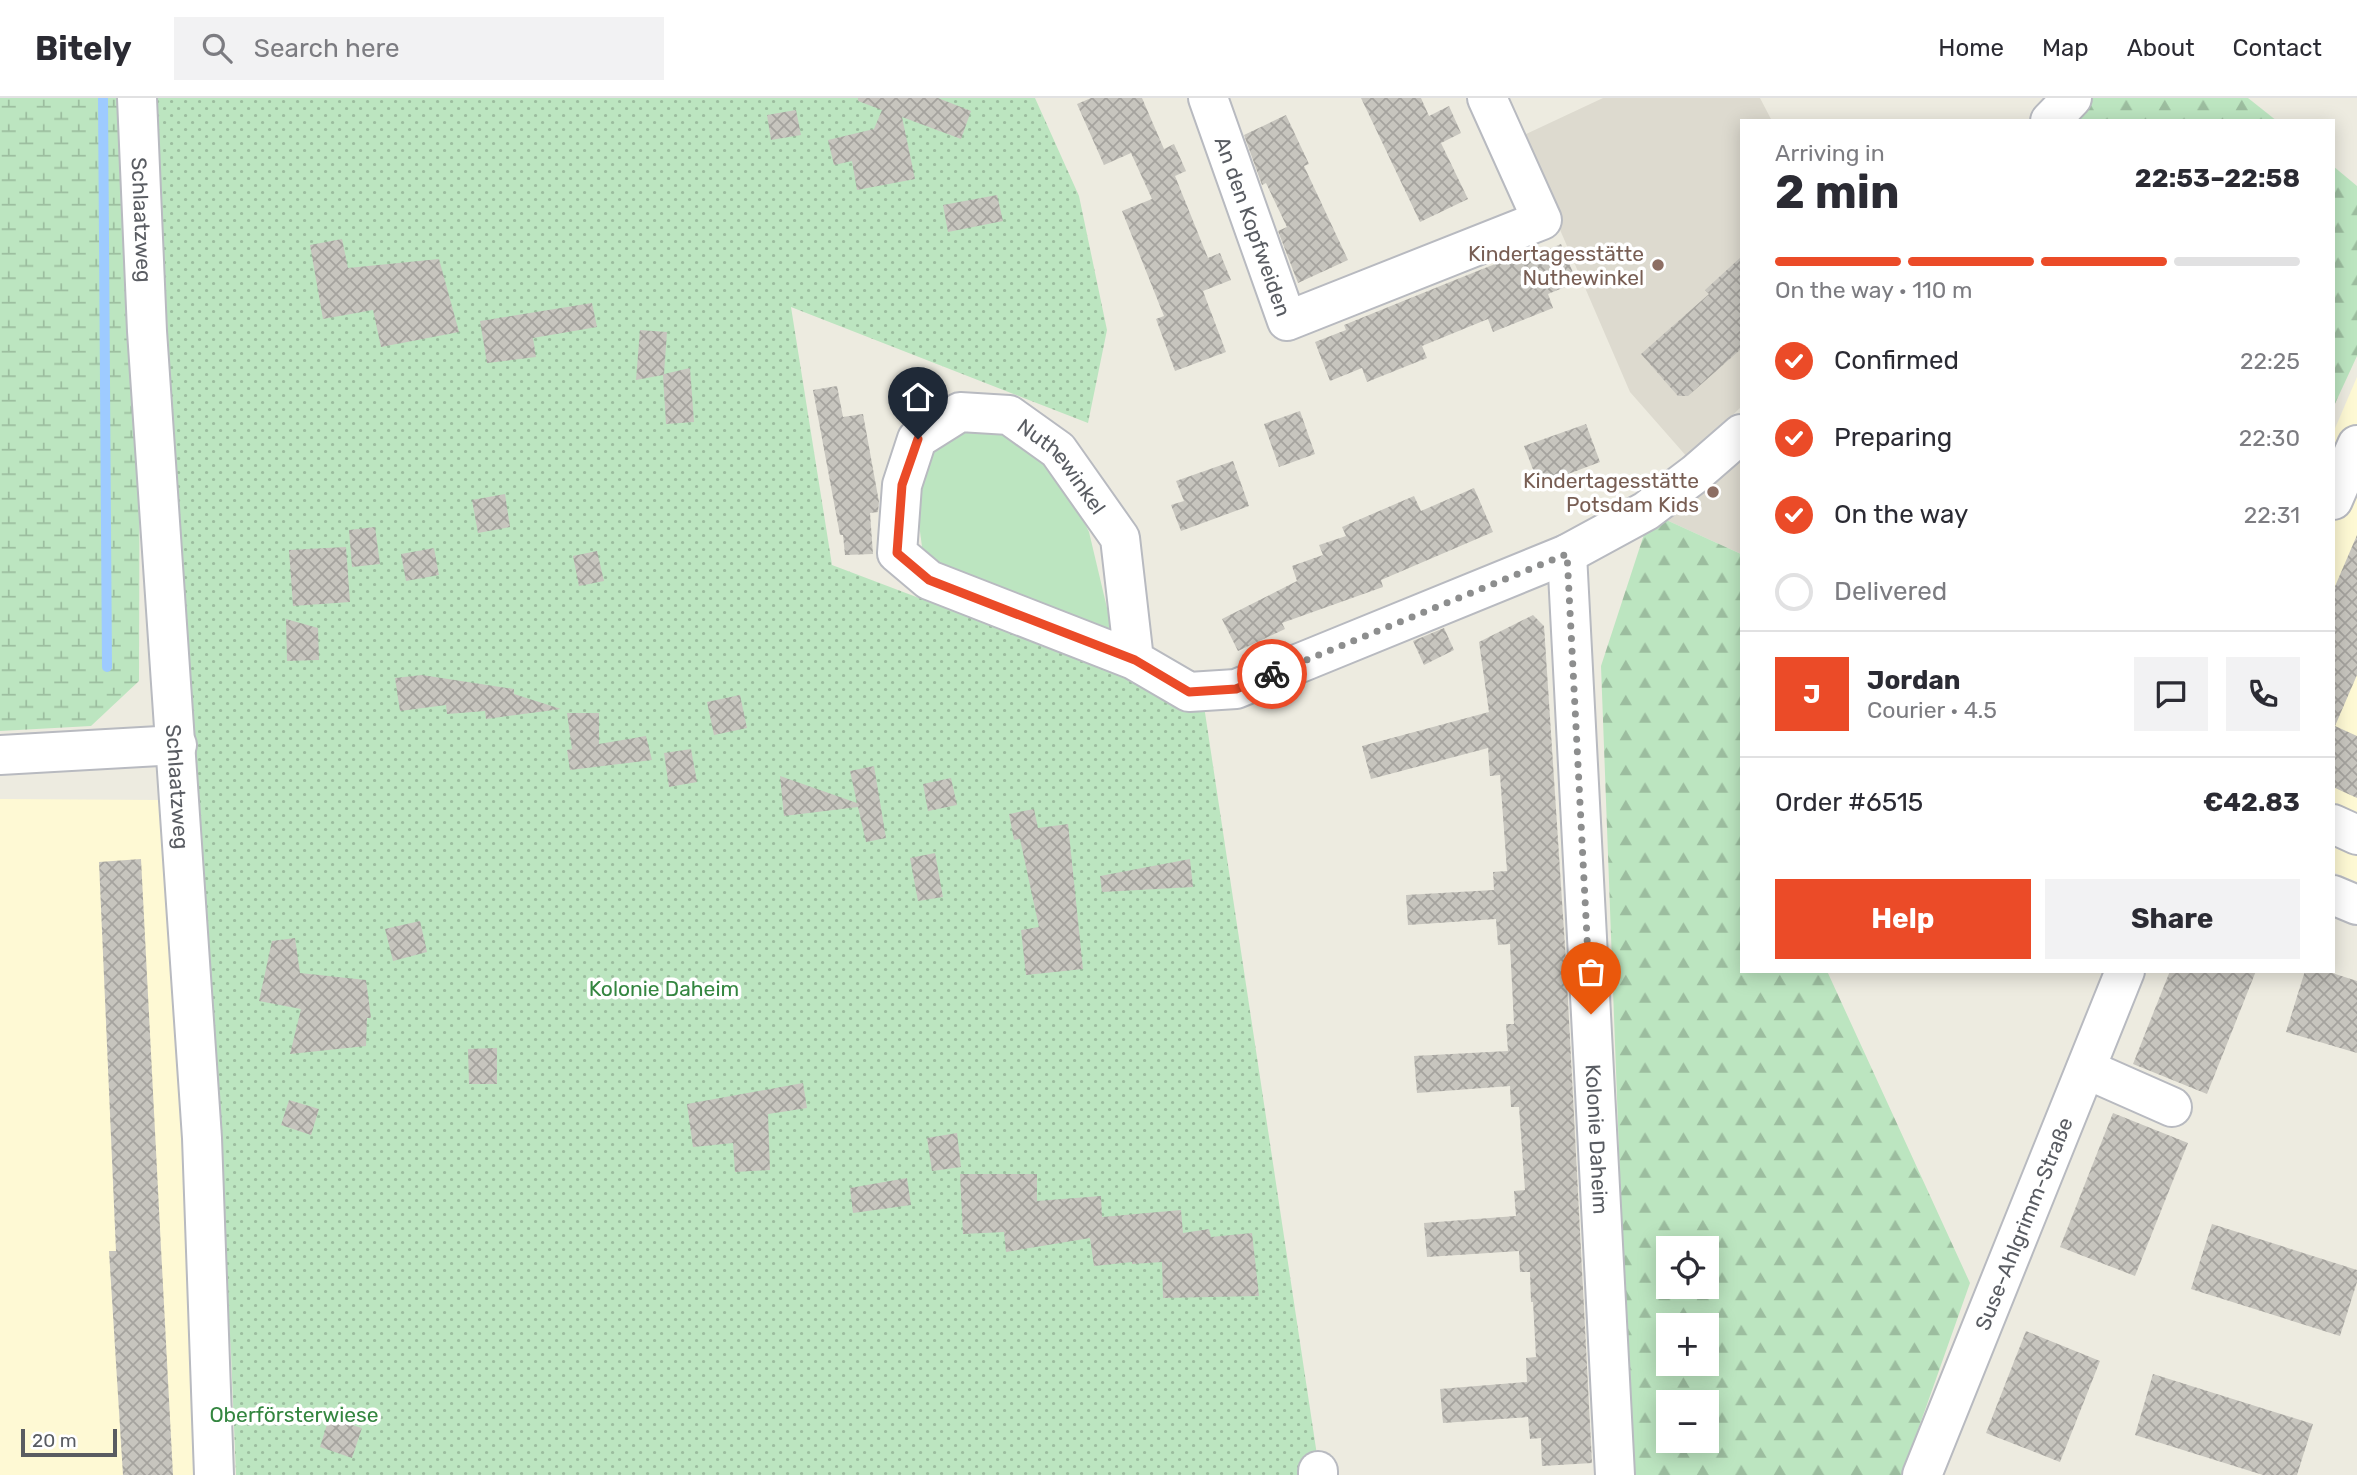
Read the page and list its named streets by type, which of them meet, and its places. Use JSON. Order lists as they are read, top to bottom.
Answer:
{
  "streets": {
    "street": [
      "Schlaatzweg",
      "An den Kopfweiden",
      "Nuthewinkel",
      "Kolonie Daheim",
      "Suse-Ahlgrimm-Straße"
    ]
  },
  "crossings": [
    ["Nuthewinkel", "Kolonie Daheim"]
  ],
  "parks": ["Kolonie Daheim", "Oberförsterwiese"],
  "places": ["Kindertagesstätte Nuthewinkel", "Kindertagesstätte Potsdam Kids"],
  "scale_bar": "20 m",
  "page": {
    "header": "Bitely",
    "search": "Search here",
    "nav": [
      "Home",
      "Map",
      "About",
      "Contact"
    ],
    "heading": ["2 min", "Arriving in", "22:53–22:58"],
    "panel": [
      "Jordan",
      "Courier · 4.5",
      "Order #6515",
      "€42.83"
    ],
    "bar": "On the way · 110 m",
    "list": [
      ["Confirmed", "22:25"],
      ["Preparing", "22:30"],
      ["On the way", "22:31"],
      "Delivered"
    ],
    "round": "J",
    "buttons": ["Help", "Share"],
    "map_buttons": ["+", "−"],
    "scale": "20 m"
  }
}
